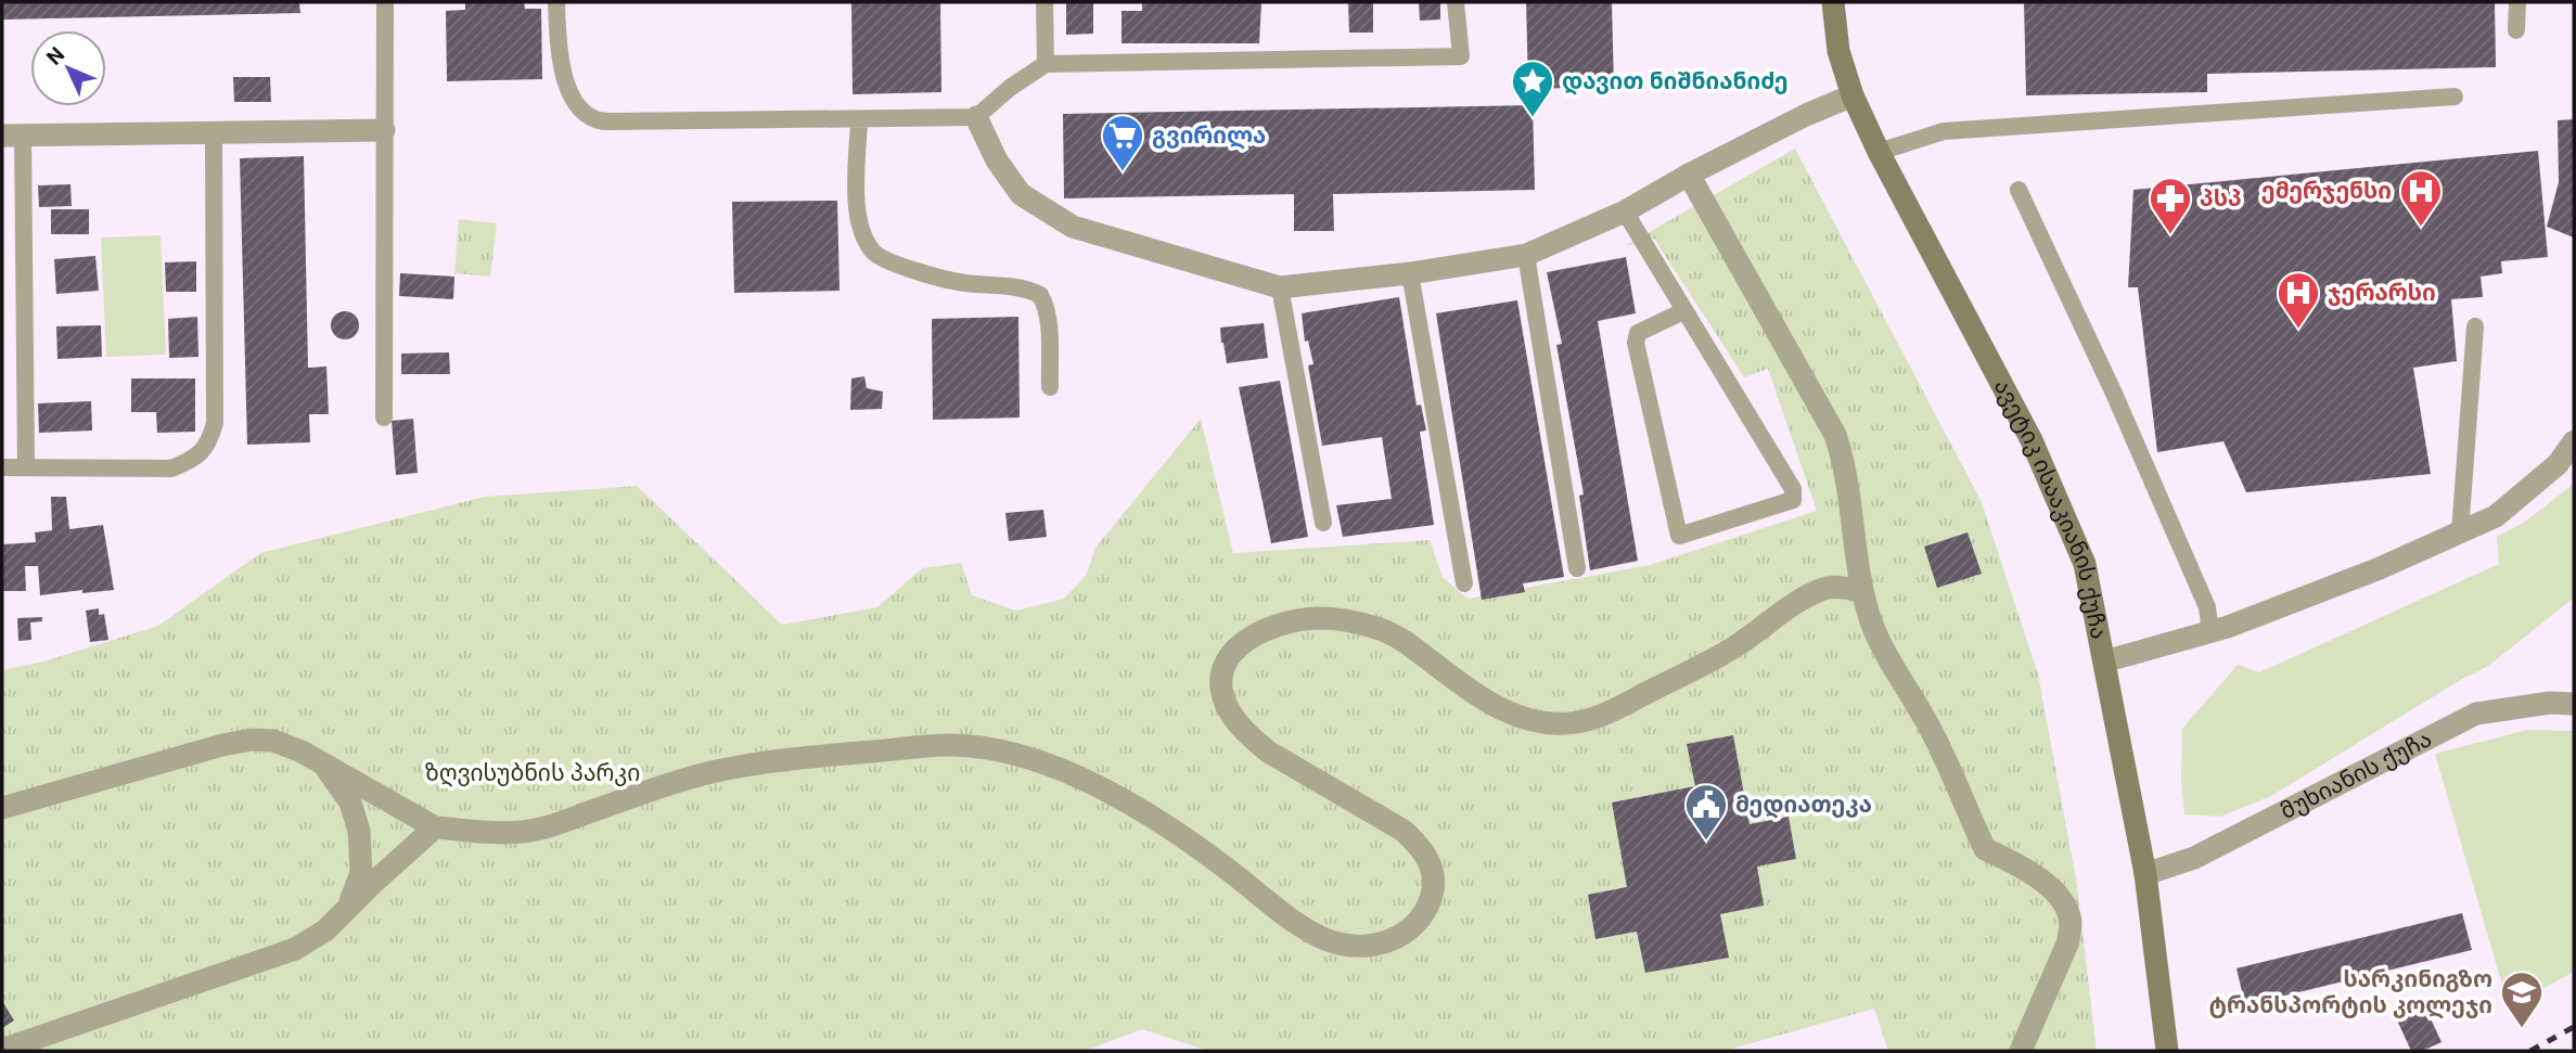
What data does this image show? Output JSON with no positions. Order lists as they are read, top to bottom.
{
  "streets": {
    "main road": ["ავეტიკ ისააკიანის ქუჩა"],
    "street": ["მუხიანის ქუჩა"]
  },
  "crossings": [
    ["ავეტიკ ისააკიანის ქუჩა", "მუხიანის ქუჩა"]
  ],
  "parks": ["ზღვისუბნის პარკი"],
  "places": {
    "place": ["დავით ნიშნიანიძე"],
    "supermarket": ["გვირილა"],
    "hospital": ["ემერჯენსი", "ჯერარსი"],
    "pharmacy": ["პსპ"],
    "public building": ["მედიათეკა"],
    "school or university": ["სარკინიგზო ტრანსპორტის კოლეჯი"]
  },
  "north": "top left"
}
